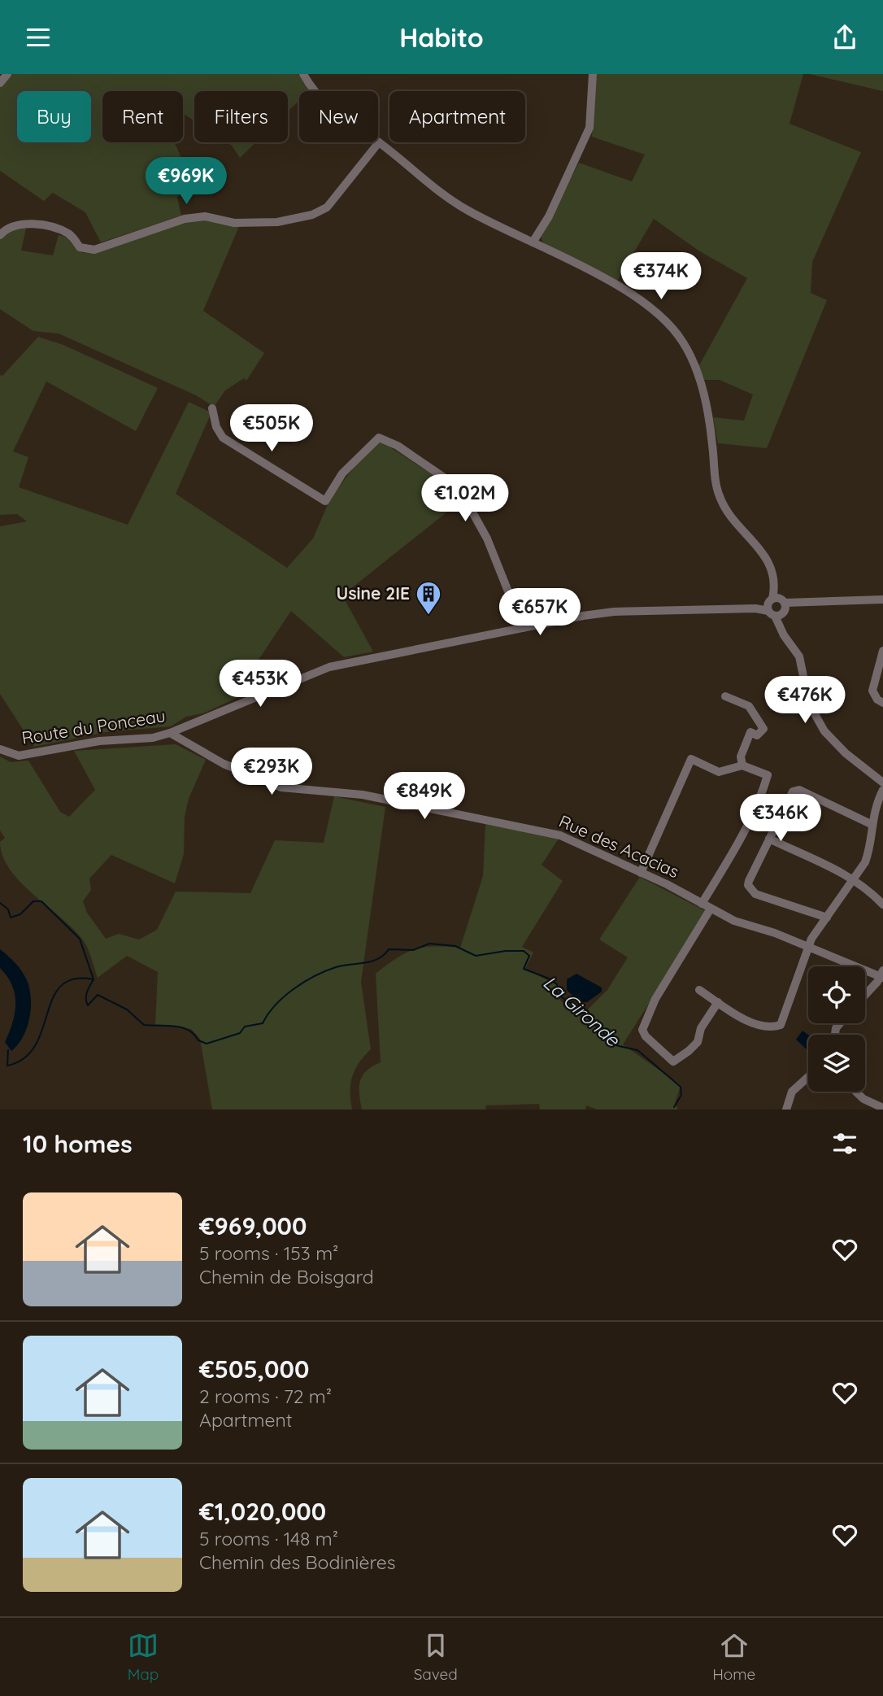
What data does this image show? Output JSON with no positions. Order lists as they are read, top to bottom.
{
  "streets": {
    "street": ["Route du Ponceau", "Rue des Acacias"]
  },
  "crossings": [
    ["Route du Ponceau", "Rue des Acacias"]
  ],
  "water": ["La Gironde"],
  "places": {
    "building": ["Usine 2IE"]
  },
  "page": {
    "header": "Habito",
    "chip": [
      "Buy",
      "Rent",
      "Filters",
      "New",
      "Apartment"
    ],
    "price": [
      "€969K",
      "€374K",
      "€505K",
      "€1.02M",
      "€657K",
      "€453K",
      "€476K",
      "€293K",
      "€849K",
      "€346K"
    ],
    "heading": "10 homes",
    "list": [
      {
        "name": "€969,000",
        "note": "5 rooms · 153 m² · Chemin de Boisgard"
      },
      {
        "name": "€505,000",
        "note": "2 rooms · 72 m² · Apartment"
      },
      {
        "name": "€1,020,000",
        "note": "5 rooms · 148 m² · Chemin des Bodinières"
      }
    ],
    "tabs": ["Map", "Saved", "Home"]
  }
}
